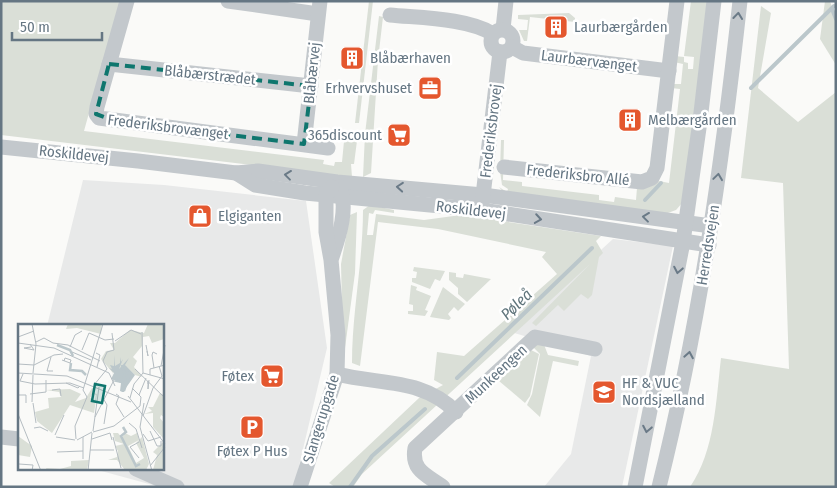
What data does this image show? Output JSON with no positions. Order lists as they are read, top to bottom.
{
  "streets": {
    "street": [
      "Laurbærvænget",
      "Blåbærvej",
      "Blåbærstrædet",
      "Frederiksbrovænget",
      "Frederiksbrovej",
      "Roskildevej",
      "Frederiksbro Allé",
      "Herredsvejen",
      "Munkeengen",
      "Slangerupgade"
    ]
  },
  "crossings": [
    ["Laurbærvænget", "Frederiksbrovej"],
    ["Laurbærvænget", "Frederiksbro Allé"],
    ["Blåbærvej", "Blåbærstrædet"],
    ["Blåbærvej", "Frederiksbrovænget"],
    ["Blåbærstrædet", "Frederiksbrovænget"],
    ["Frederiksbrovej", "Roskildevej"],
    ["Roskildevej", "Herredsvejen"],
    ["Roskildevej", "Slangerupgade"],
    ["Munkeengen", "Slangerupgade"]
  ],
  "water": ["Pøleå"],
  "places": {
    "building": ["Laurbærgården", "Blåbærhaven", "Melbærgården"],
    "office": ["Erhvervshuset"],
    "supermarket": ["365discount", "Føtex"],
    "shop": ["Elgiganten"],
    "school or university": ["HF & VUC Nordsjælland"],
    "parking": ["Føtex P Hus"]
  },
  "scale_bar": "50 m"
}
